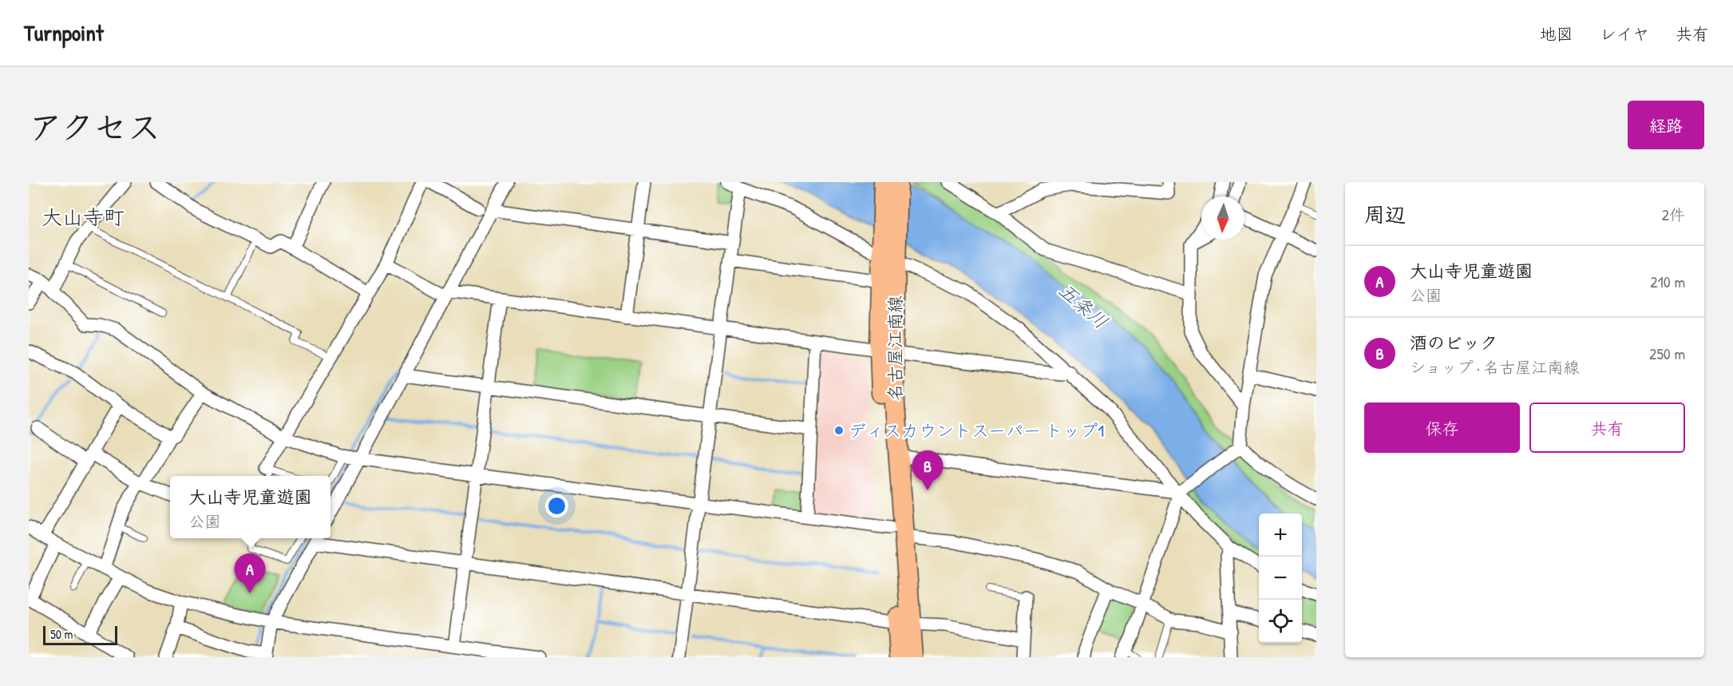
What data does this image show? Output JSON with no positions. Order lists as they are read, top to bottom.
{
  "streets": {
    "main road": ["名古屋江南線"]
  },
  "districts": ["大山寺町"],
  "water": ["五条川"],
  "places": ["ディスカウントスーパー トップ1"],
  "scale_bar": "50 m",
  "north": "bottom",
  "page": {
    "header": "Turnpoint",
    "nav": ["地図", "レイヤ", "共有"],
    "title": "アクセス",
    "buttons": [
      "経路",
      ["保存", "共有"]
    ],
    "heading": ["周辺", "2件"],
    "list": [
      {
        "mark": "A",
        "name": "大山寺児童遊園",
        "note": "公園",
        "value": "210 m"
      },
      {
        "mark": "B",
        "name": "酒のビック",
        "note": "ショップ · 名古屋江南線",
        "value": "250 m"
      }
    ],
    "pins": ["B", "A"],
    "popup": ["大山寺児童遊園", "公園"],
    "map_buttons": ["+", "−"],
    "scale": "50 m"
  }
}
